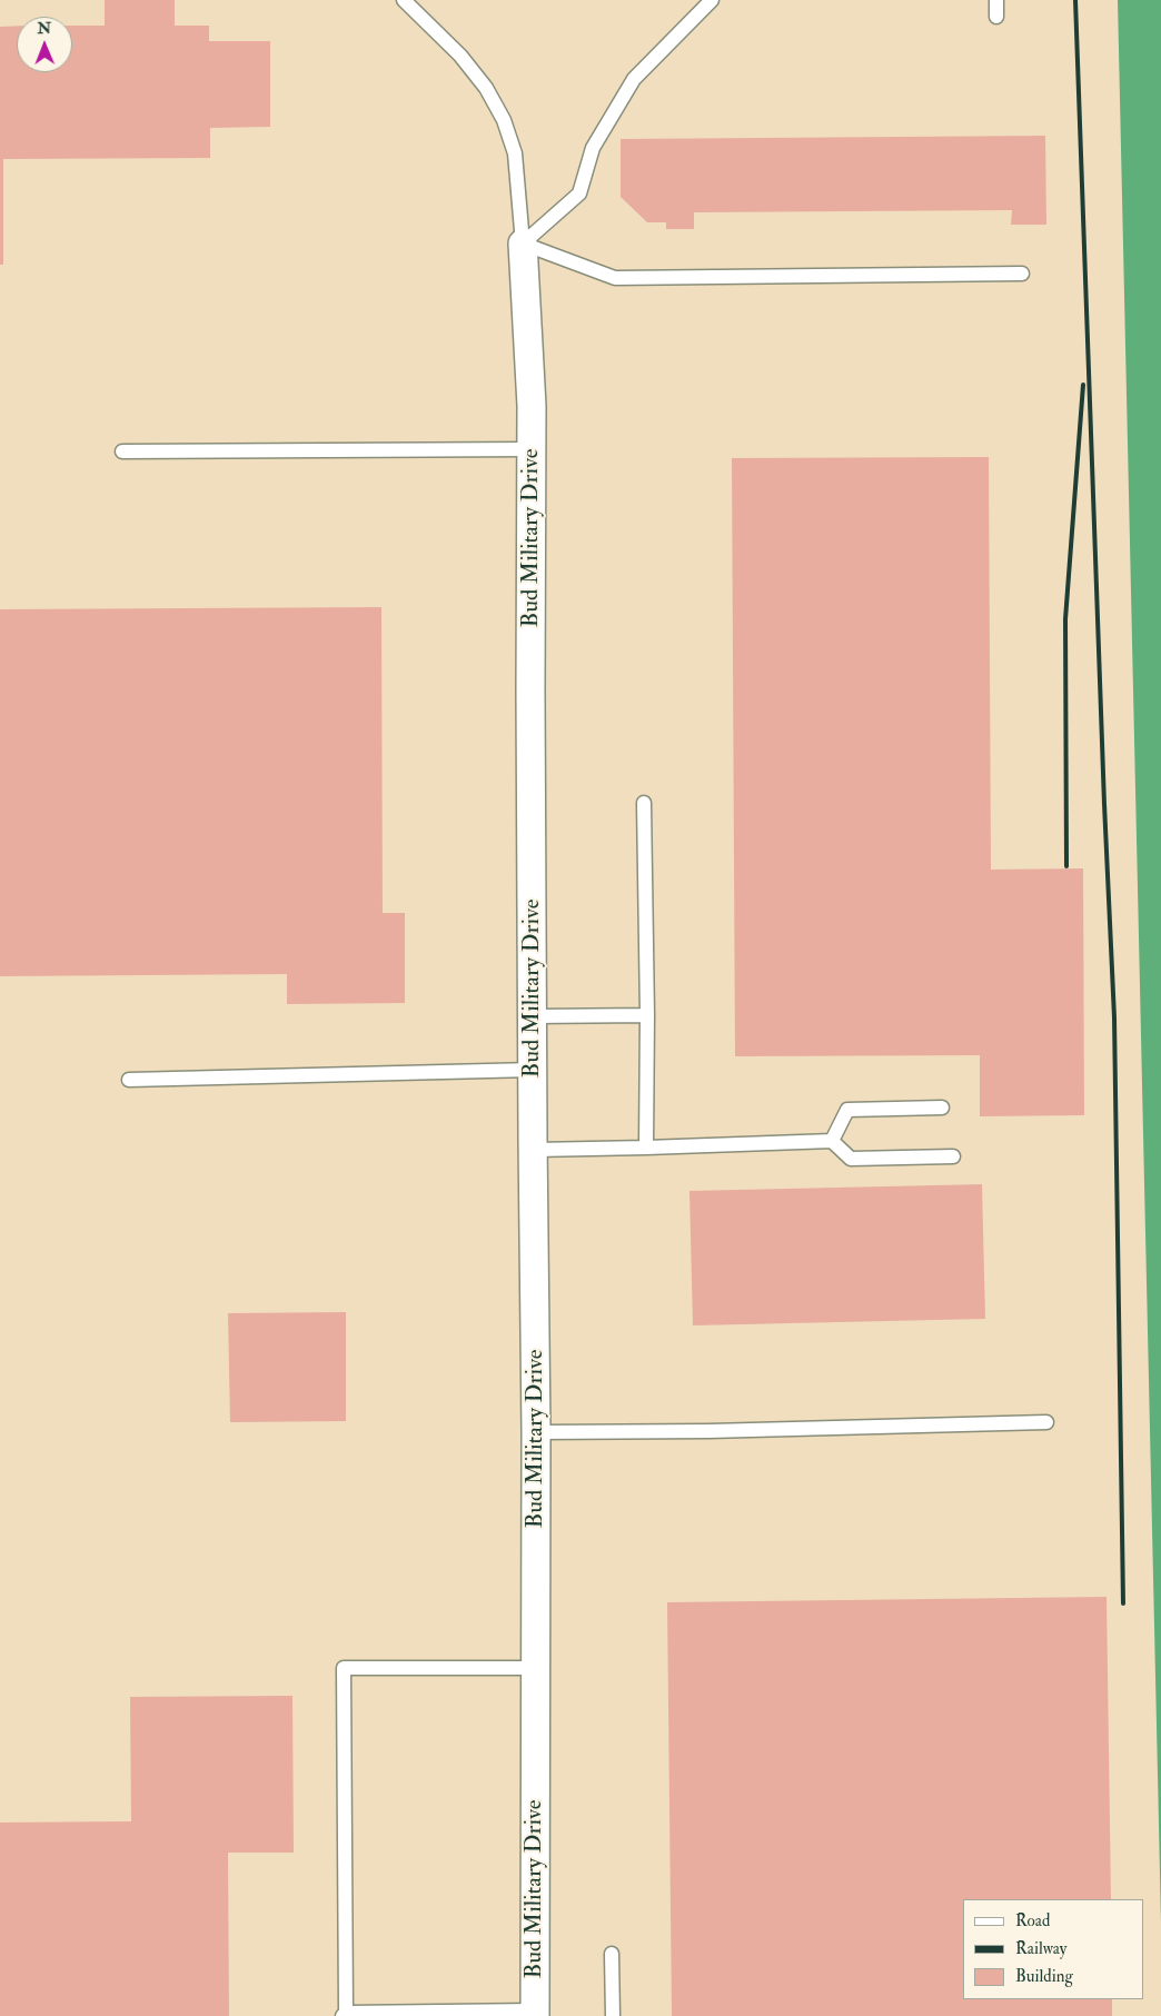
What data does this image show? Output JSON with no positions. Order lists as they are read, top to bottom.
{
  "streets": {
    "street": ["Bud Military Drive"]
  },
  "legend": ["Road", "Railway", "Building"],
  "north": "top"
}
